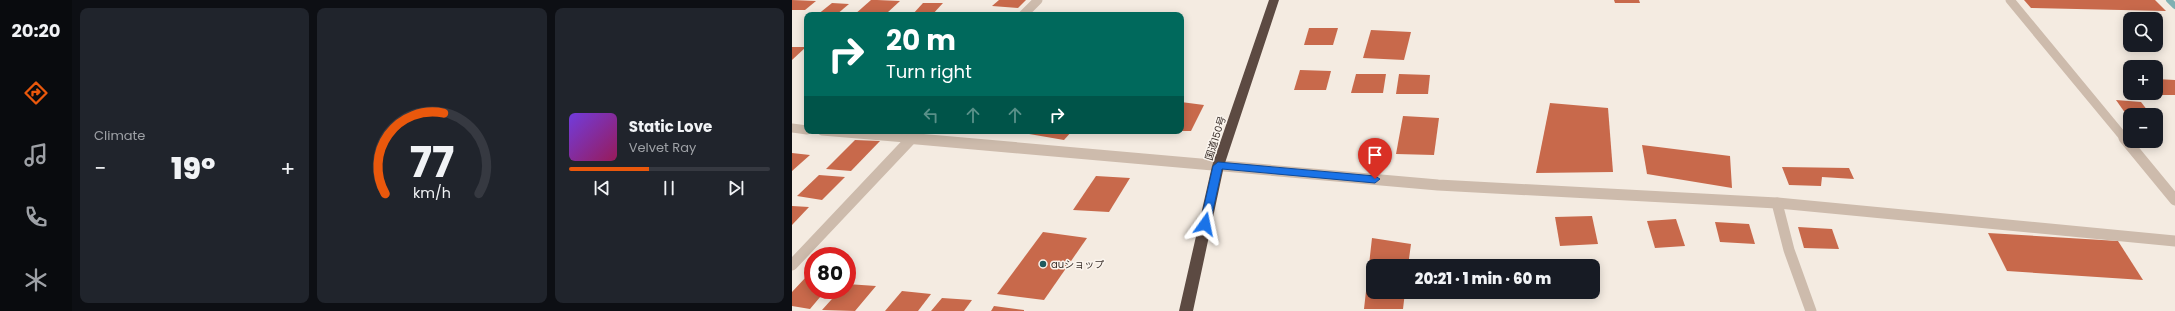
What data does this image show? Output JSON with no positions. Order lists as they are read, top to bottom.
{
  "streets": {
    "highway": ["国道150号"]
  },
  "places": ["auショップ"],
  "page": {
    "tabs": "20:20",
    "tile": "Climate",
    "map_buttons": ["+", "−"],
    "turn": ["20 m", "Turn right"],
    "song": ["Static Love", "Velvet Ray"],
    "heat": ["−", "19°", "+"],
    "limit": "80",
    "trip": "20:21 · 1 min · 60 m",
    "gauge": ["77", "km/h"]
  }
}
